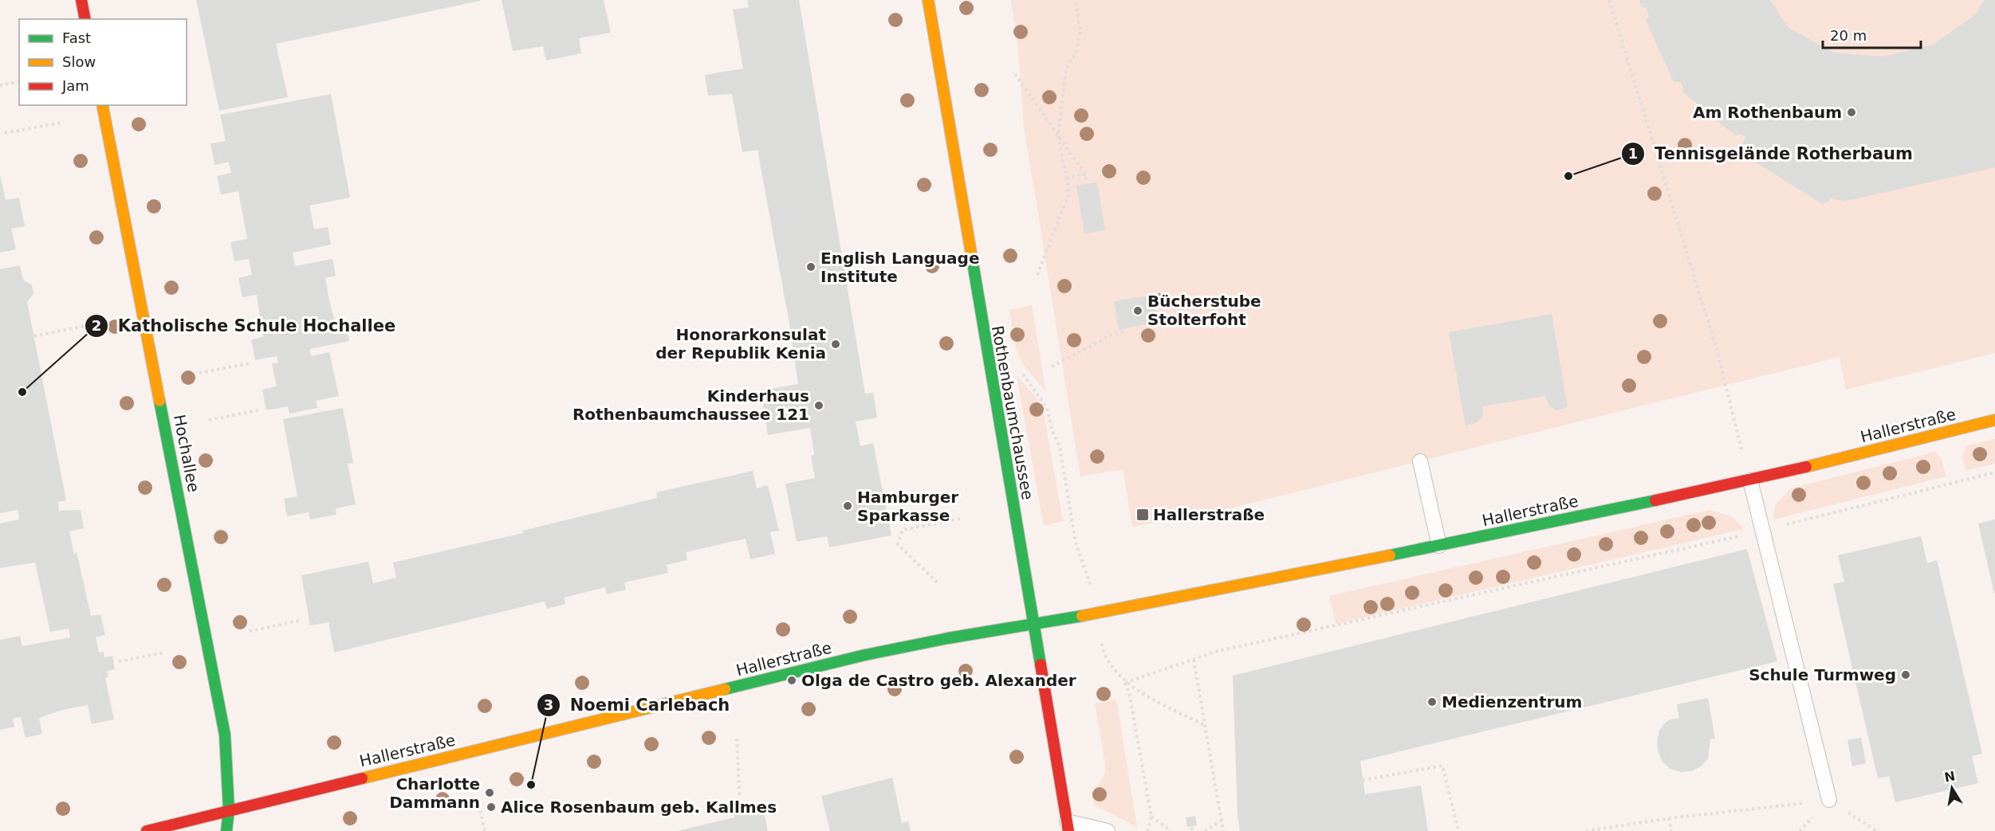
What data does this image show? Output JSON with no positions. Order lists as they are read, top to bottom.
{
  "streets": {
    "street": ["Rothenbaumchaussee", "Hallerstraße", "Hochallee"]
  },
  "crossings": [
    ["Rothenbaumchaussee", "Hallerstraße"],
    ["Hallerstraße", "Hochallee"]
  ],
  "places": {
    "other": [
      "Am Rothenbaum",
      "Tennisgelände Rotherbaum",
      "English Language Institute",
      "Bücherstube Stolterfoht",
      "Honorarkonsulat der Republik Kenia",
      "Katholische Schule Hochallee",
      "Kinderhaus Rothenbaumchaussee 121",
      "Hamburger Sparkasse",
      "Schule Turmweg",
      "Olga de Castro geb. Alexander",
      "Medienzentrum",
      "Noemi Carlebach",
      "Charlotte Dammann",
      "Alice Rosenbaum geb. Kallmes"
    ],
    "transit": ["Hallerstraße"]
  },
  "legend": ["Fast", "Slow", "Jam"],
  "scale_bar": "20 m",
  "north": "top"
}
